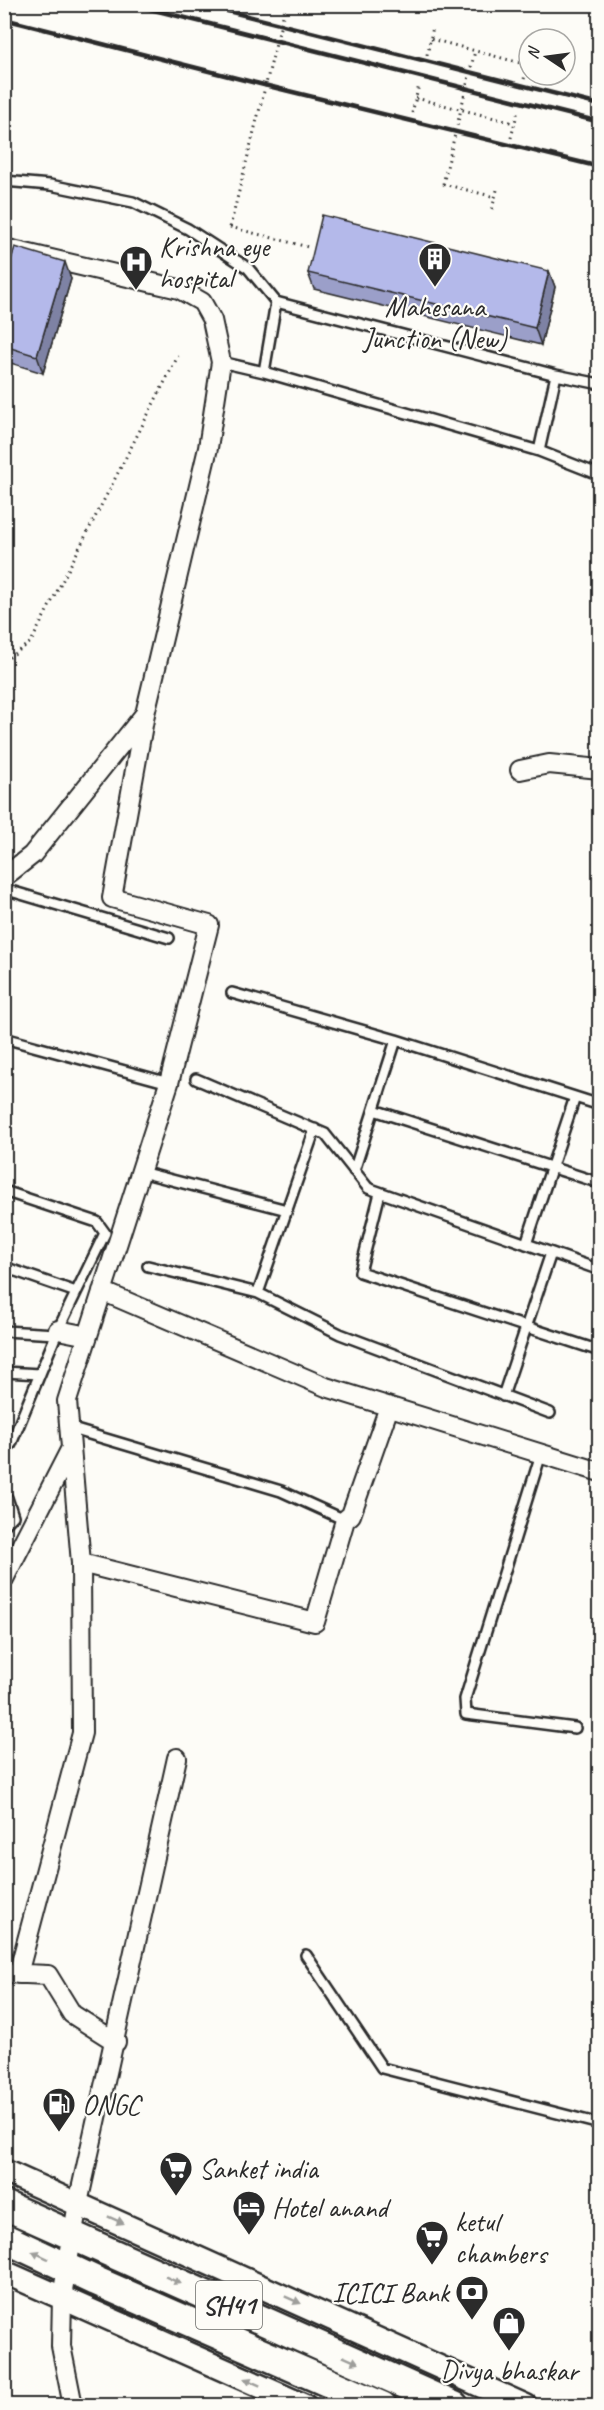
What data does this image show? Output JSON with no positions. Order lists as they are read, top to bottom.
{
  "streets": {
    "main road": ["SH41"]
  },
  "places": {
    "building": ["Mahesana Junction (New)"],
    "hospital": ["Krishna eye hospital"],
    "fuel station": ["ONGC"],
    "supermarket": ["Sanket india", "ketul chambers"],
    "hotel": ["Hotel anand"],
    "bank": ["ICICI Bank"],
    "shop": ["Divya bhaskar"]
  },
  "north": "left"
}
